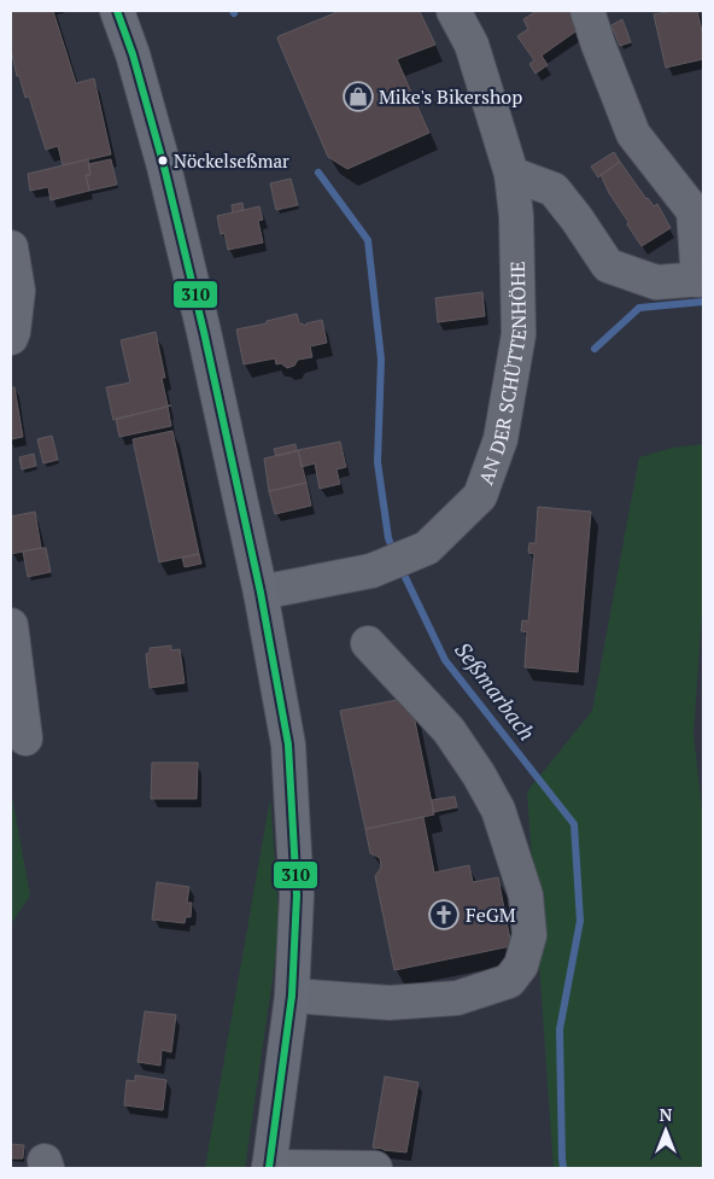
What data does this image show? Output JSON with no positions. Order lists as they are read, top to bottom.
{
  "streets": {
    "street": ["AN DER SCHÜTTENHÖHE"]
  },
  "water": ["Seßmarbach"],
  "places": {
    "shop": ["Mike's Bikershop"],
    "other": ["Nöckelseßmar"],
    "church": ["FeGM"]
  },
  "lines": ["transit line 310"],
  "north": "top"
}
